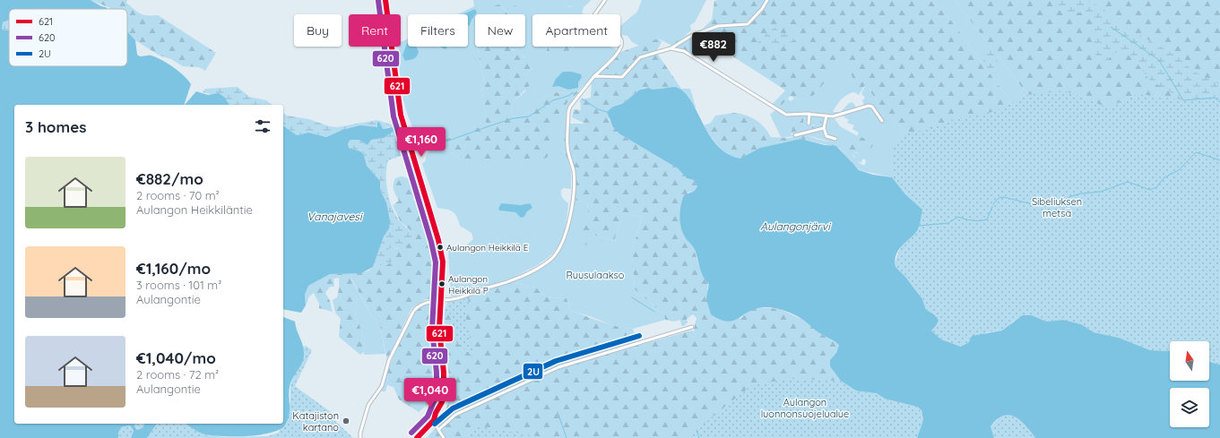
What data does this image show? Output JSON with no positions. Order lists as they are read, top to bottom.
{
  "water": ["Vanajavesi", "Aulangonjärvi"],
  "parks": ["Sibeliuksen metsä", "Ruusulaakso", "Aulangon luonnonsuojelualue"],
  "places": ["Aulangon Heikkilä E", "Aulangon Heikkilä P", "Katajiston kartano"],
  "lines": ["transit line 621", "transit line 620", "transit line 2U"],
  "legend": ["621", "620", "2U"],
  "north": "top",
  "page": {
    "chip": [
      "Buy",
      "Rent",
      "Filters",
      "New",
      "Apartment"
    ],
    "price": ["€882", "€1,160", "€1,040"],
    "heading": "3 homes",
    "list": [
      {
        "name": "€882/mo",
        "note": "2 rooms · 70 m² · Aulangon Heikkiläntie"
      },
      {
        "name": "€1,160/mo",
        "note": "3 rooms · 101 m² · Aulangontie"
      },
      {
        "name": "€1,040/mo",
        "note": "2 rooms · 72 m² · Aulangontie"
      }
    ]
  }
}
